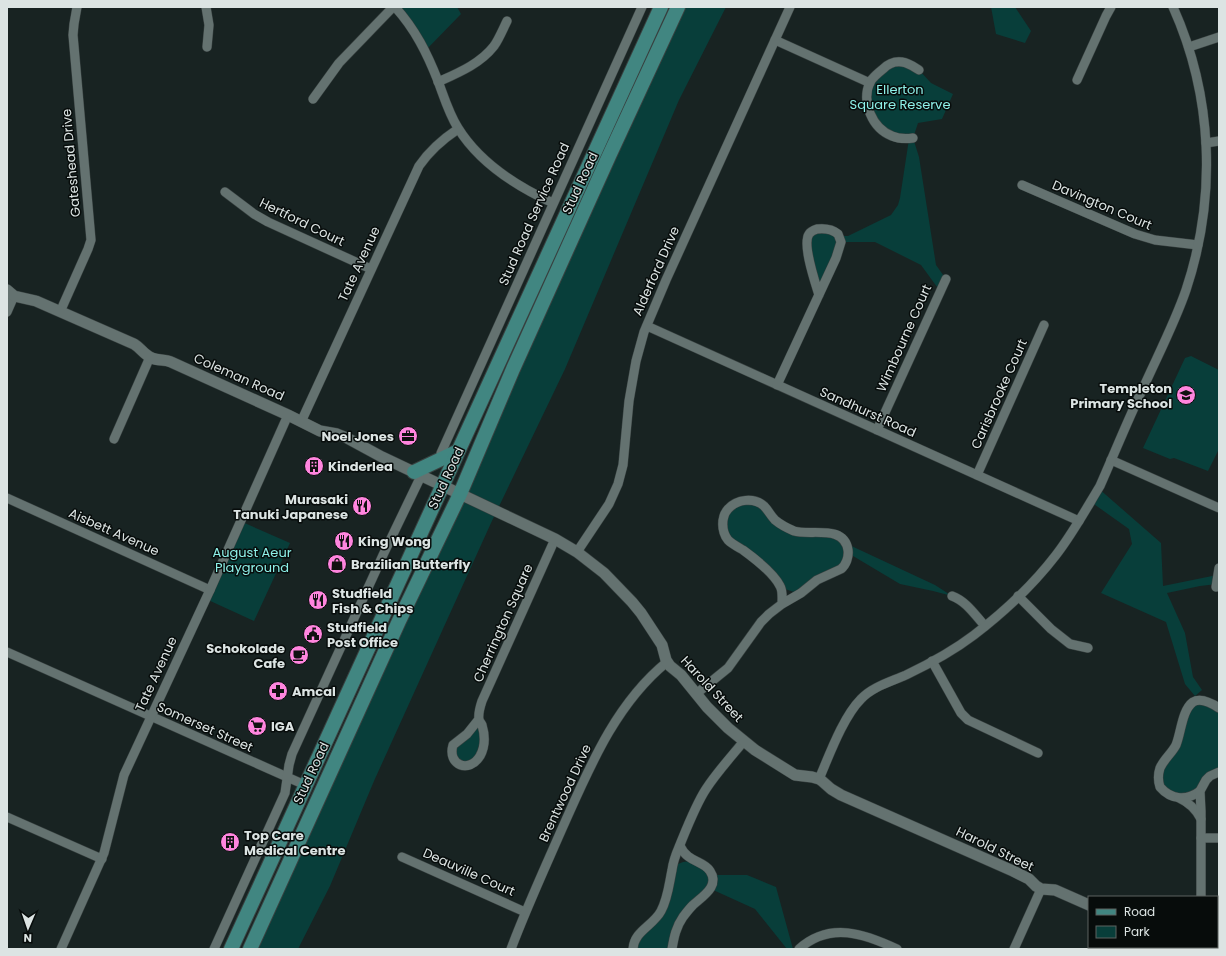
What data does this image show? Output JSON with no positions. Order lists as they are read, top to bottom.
{
  "streets": {
    "main road": ["Stud Road"],
    "street": [
      "Gateshead Drive",
      "Davington Court",
      "Stud Road Service Road",
      "Hertford Court",
      "Tate Avenue",
      "Alderford Drive",
      "Wimbourne Court",
      "Coleman Road",
      "Carisbrooke Court",
      "Sandhurst Road",
      "Aisbett Avenue",
      "Cherrington Square",
      "Harold Street",
      "Somerset Street",
      "Brentwood Drive",
      "Deauville Court"
    ]
  },
  "crossings": [
    ["Gateshead Drive", "Coleman Road"],
    ["Stud Road", "Coleman Road"],
    ["Stud Road", "Harold Street"],
    ["Stud Road", "Somerset Street"],
    ["Hertford Court", "Tate Avenue"],
    ["Tate Avenue", "Coleman Road"],
    ["Tate Avenue", "Aisbett Avenue"],
    ["Tate Avenue", "Somerset Street"],
    ["Alderford Drive", "Sandhurst Road"],
    ["Alderford Drive", "Harold Street"],
    ["Wimbourne Court", "Sandhurst Road"],
    ["Coleman Road", "Harold Street"],
    ["Carisbrooke Court", "Sandhurst Road"],
    ["Cherrington Square", "Harold Street"],
    ["Harold Street", "Brentwood Drive"],
    ["Brentwood Drive", "Deauville Court"]
  ],
  "parks": ["Ellerton Square Reserve", "August Aeur Playground"],
  "places": {
    "school or university": ["Templeton Primary School"],
    "office": ["Noel Jones"],
    "building": ["Kinderlea", "Top Care Medical Centre"],
    "restaurant": ["Murasaki Tanuki Japanese", "King Wong", "Studfield Fish & Chips"],
    "shop": ["Brazilian Butterfly"],
    "public building": ["Studfield Post Office"],
    "cafe": ["Schokolade Cafe"],
    "pharmacy": ["Amcal"],
    "supermarket": ["IGA"]
  },
  "legend": ["Road", "Park"],
  "north": "bottom"
}
